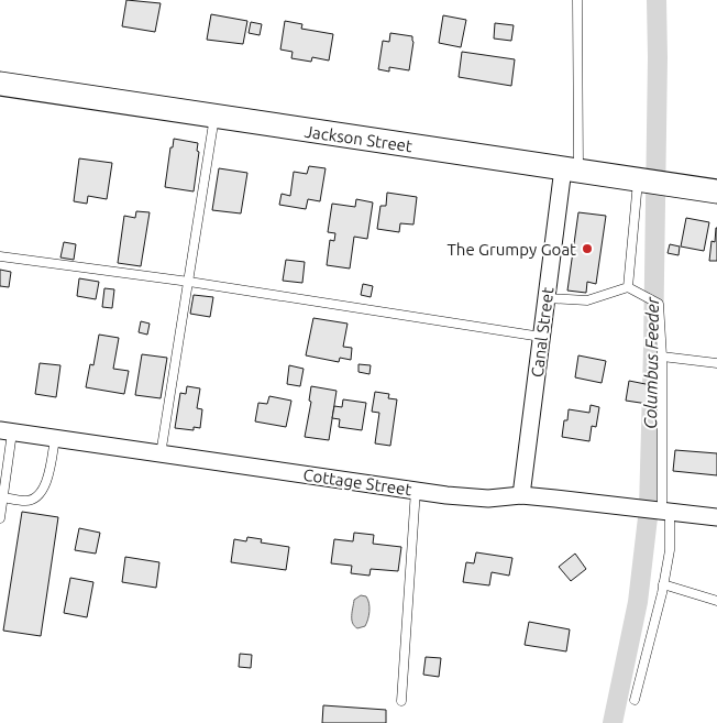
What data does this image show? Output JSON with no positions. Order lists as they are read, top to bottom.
{
  "streets": {
    "main road": ["Jackson Street"],
    "street": ["Canal Street", "Cottage Street"]
  },
  "crossings": [
    ["Jackson Street", "Canal Street"],
    ["Canal Street", "Cottage Street"]
  ],
  "water": ["Columbus Feeder"],
  "places": ["The Grumpy Goat"]
}
